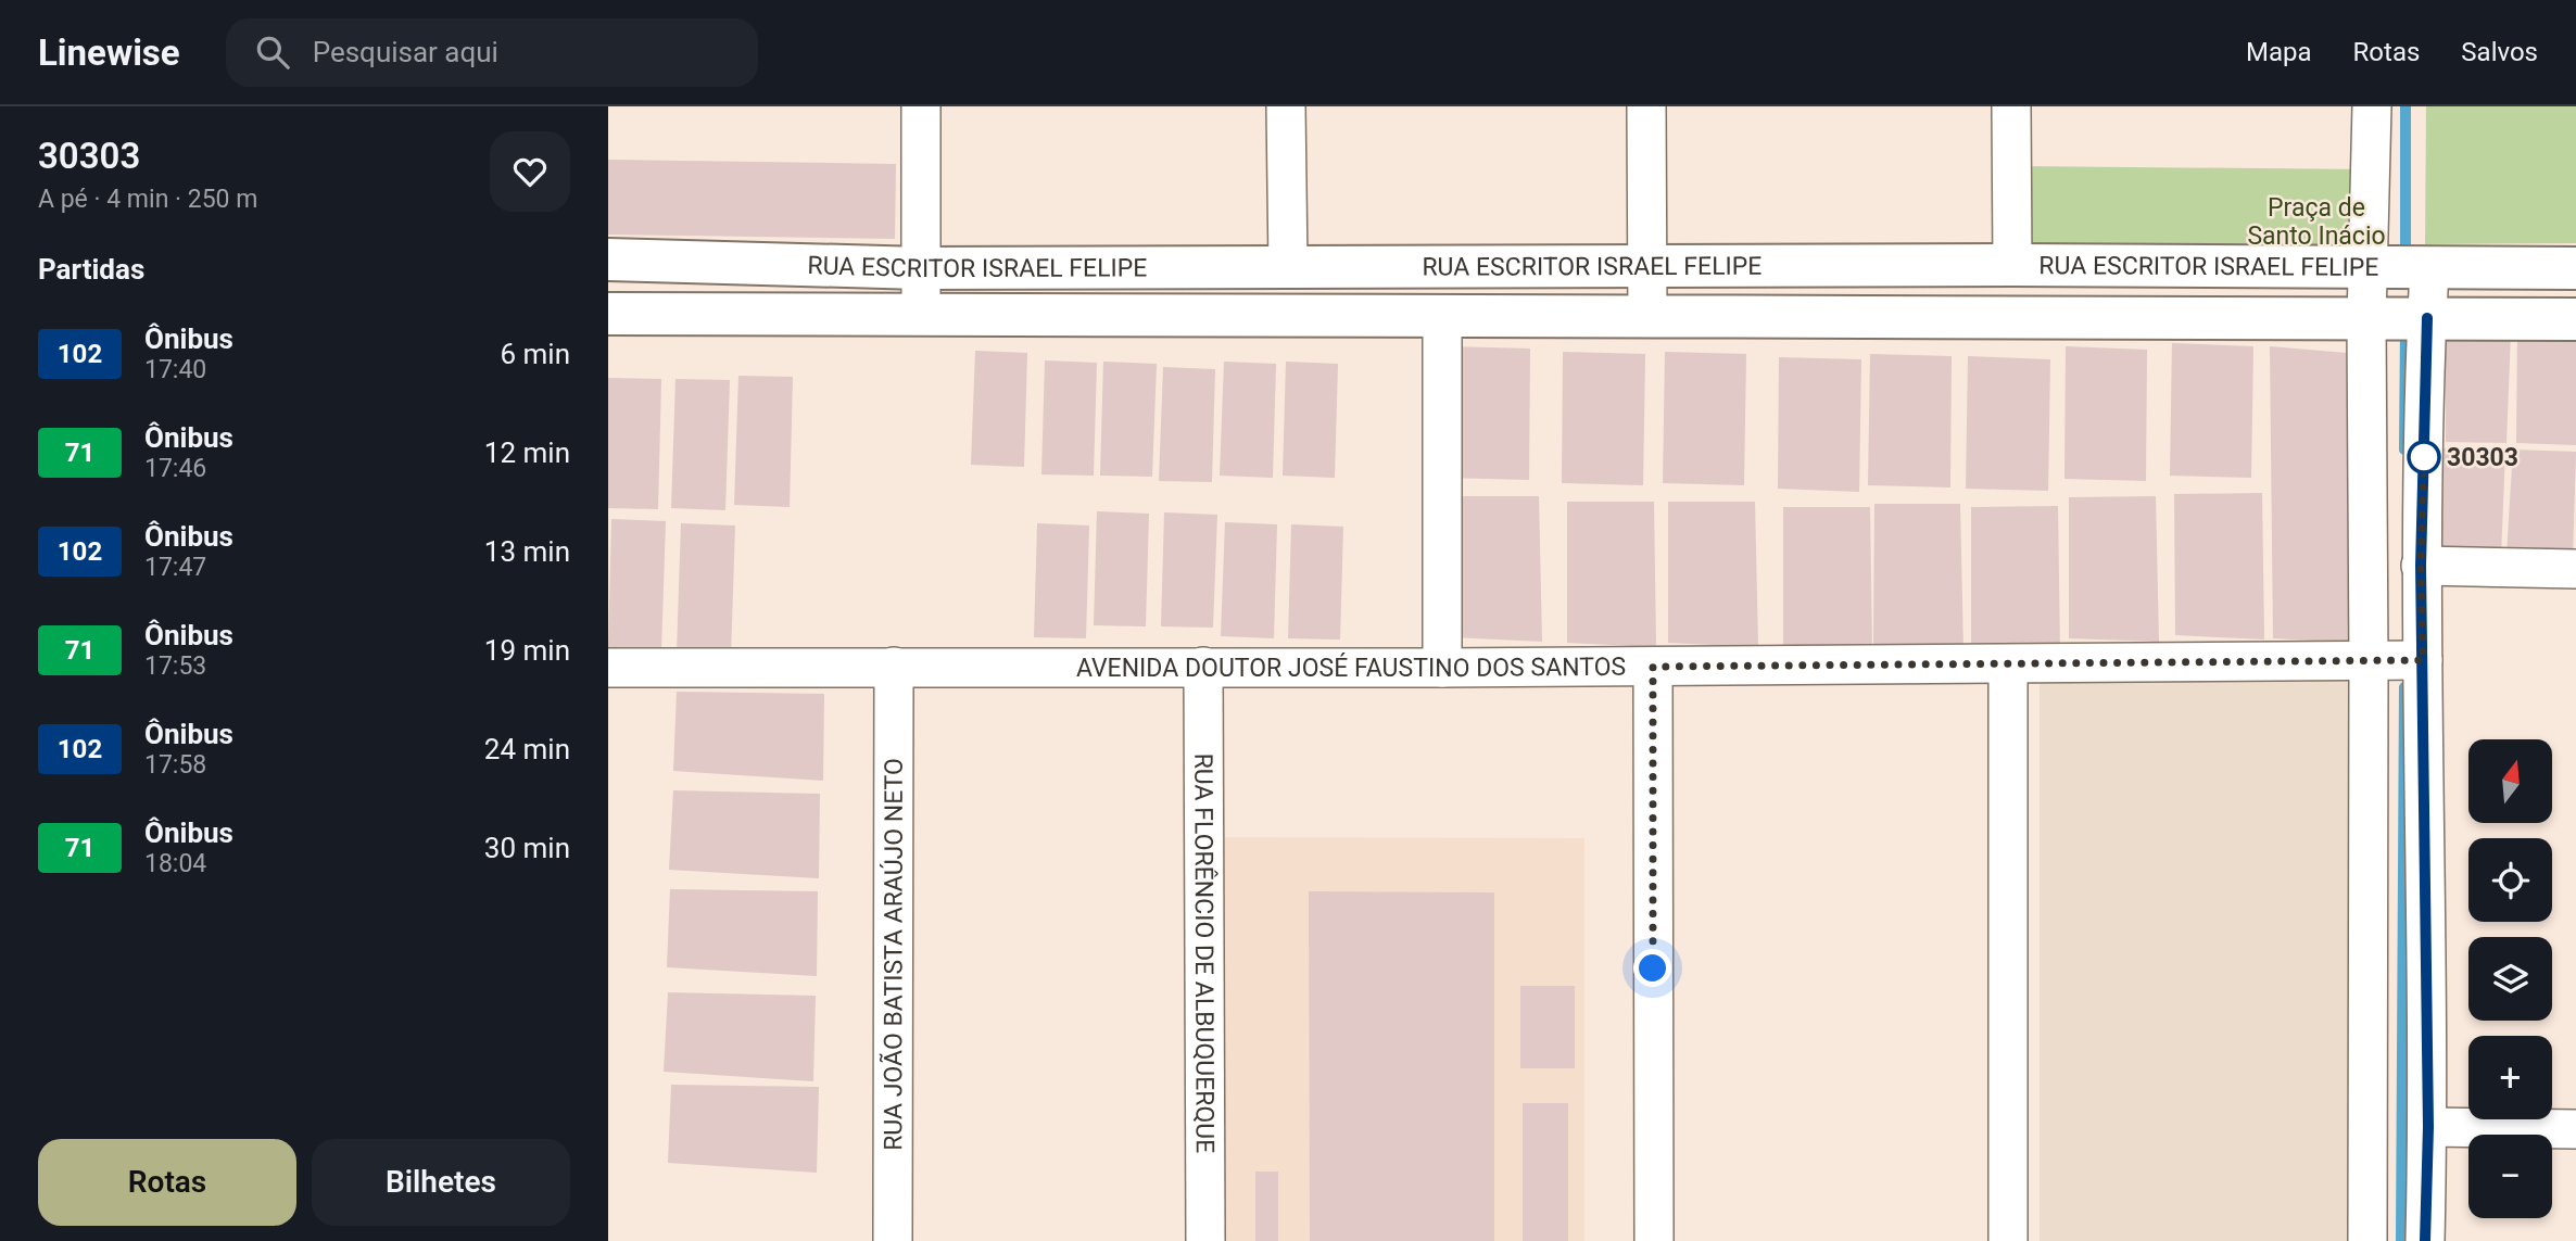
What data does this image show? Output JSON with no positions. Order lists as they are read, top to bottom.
{
  "streets": {
    "street": [
      "RUA ESCRITOR ISRAEL FELIPE",
      "AVENIDA DOUTOR JOSÉ FAUSTINO DOS SANTOS",
      "RUA JOÃO BATISTA ARAÚJO NETO",
      "RUA FLORÊNCIO DE ALBUQUERQUE"
    ]
  },
  "crossings": [
    ["AVENIDA DOUTOR JOSÉ FAUSTINO DOS SANTOS", "RUA JOÃO BATISTA ARAÚJO NETO"],
    ["AVENIDA DOUTOR JOSÉ FAUSTINO DOS SANTOS", "RUA FLORÊNCIO DE ALBUQUERQUE"]
  ],
  "parks": ["Praça de Santo Inácio"],
  "places": ["30303"],
  "lines": ["bus line 102"],
  "north": "top",
  "page": {
    "header": "Linewise",
    "search": "Pesquisar aqui",
    "nav": ["Mapa", "Rotas", "Salvos"],
    "heading": [
      ["30303", "A pé · 4 min · 250 m"],
      "Partidas"
    ],
    "list": [
      {
        "mark": "102",
        "name": "Ônibus",
        "note": "17:40",
        "value": "6 min"
      },
      {
        "mark": "71",
        "name": "Ônibus",
        "note": "17:46",
        "value": "12 min"
      },
      {
        "mark": "102",
        "name": "Ônibus",
        "note": "17:47",
        "value": "13 min"
      },
      {
        "mark": "71",
        "name": "Ônibus",
        "note": "17:53",
        "value": "19 min"
      },
      {
        "mark": "102",
        "name": "Ônibus",
        "note": "17:58",
        "value": "24 min"
      },
      {
        "mark": "71",
        "name": "Ônibus",
        "note": "18:04",
        "value": "30 min"
      }
    ],
    "map_buttons": ["+", "−"],
    "buttons": ["Rotas", "Bilhetes"]
  }
}
